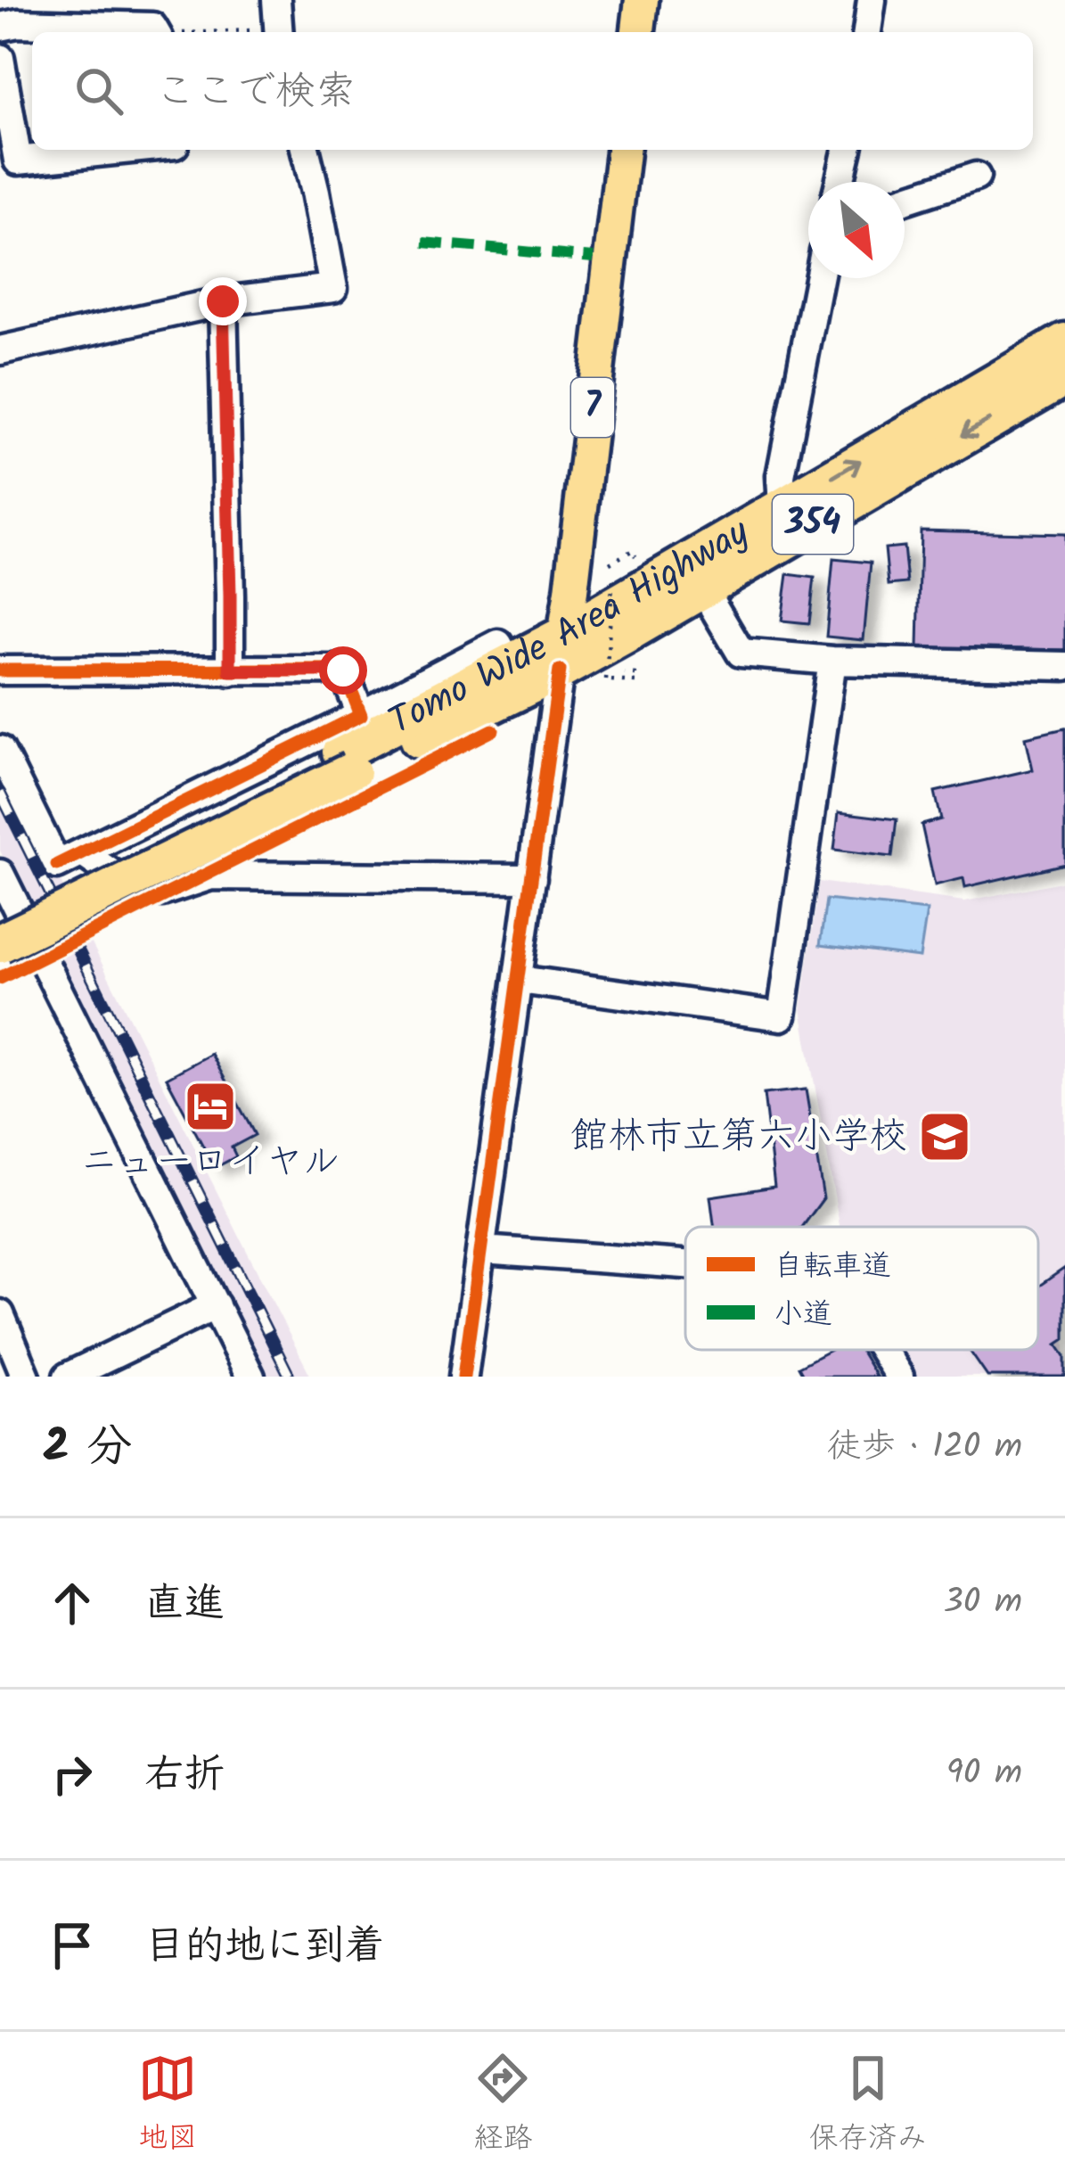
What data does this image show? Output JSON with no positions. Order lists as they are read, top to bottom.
{
  "streets": {
    "highway": ["354", "Tomo Wide Area Highway"],
    "main road": ["7"]
  },
  "crossings": [
    ["7", "Tomo Wide Area Highway"]
  ],
  "places": {
    "hotel": ["ニューロイヤル"],
    "school or university": ["館林市立第六小学校"]
  },
  "legend": ["自転車道", "小道"],
  "north": "bottom right",
  "page": {
    "search": "ここで検索",
    "heading": ["2 分", "徒歩 · 120 m"],
    "list": [
      ["直進", "30 m"],
      ["右折", "90 m"],
      "目的地に到着"
    ],
    "nav": ["地図", "経路", "保存済み"]
  }
}
